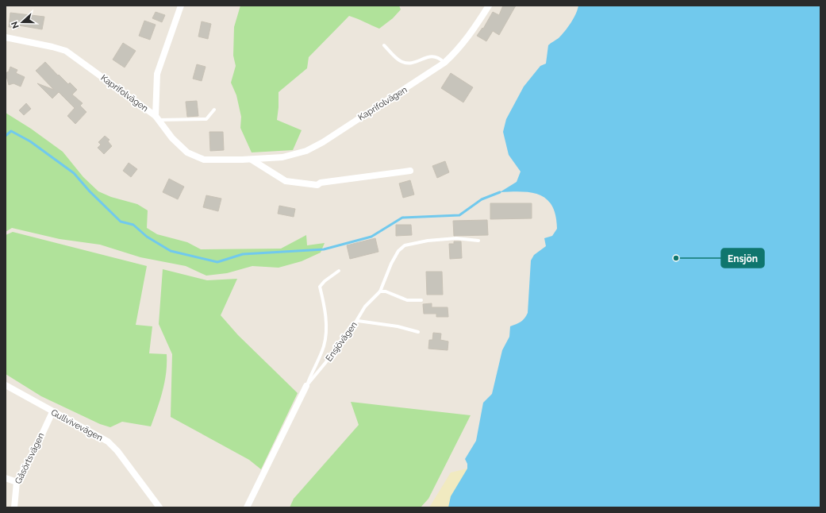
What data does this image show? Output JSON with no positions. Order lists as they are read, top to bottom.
{
  "streets": {
    "street": [
      "Kaprifolvägen",
      "Ensjövägen",
      "Gullvivevägen",
      "Gåsörtsvägen"
    ]
  },
  "crossings": [
    ["Gullvivevägen", "Gåsörtsvägen"]
  ],
  "places": ["Ensjön"],
  "north": "left"
}
